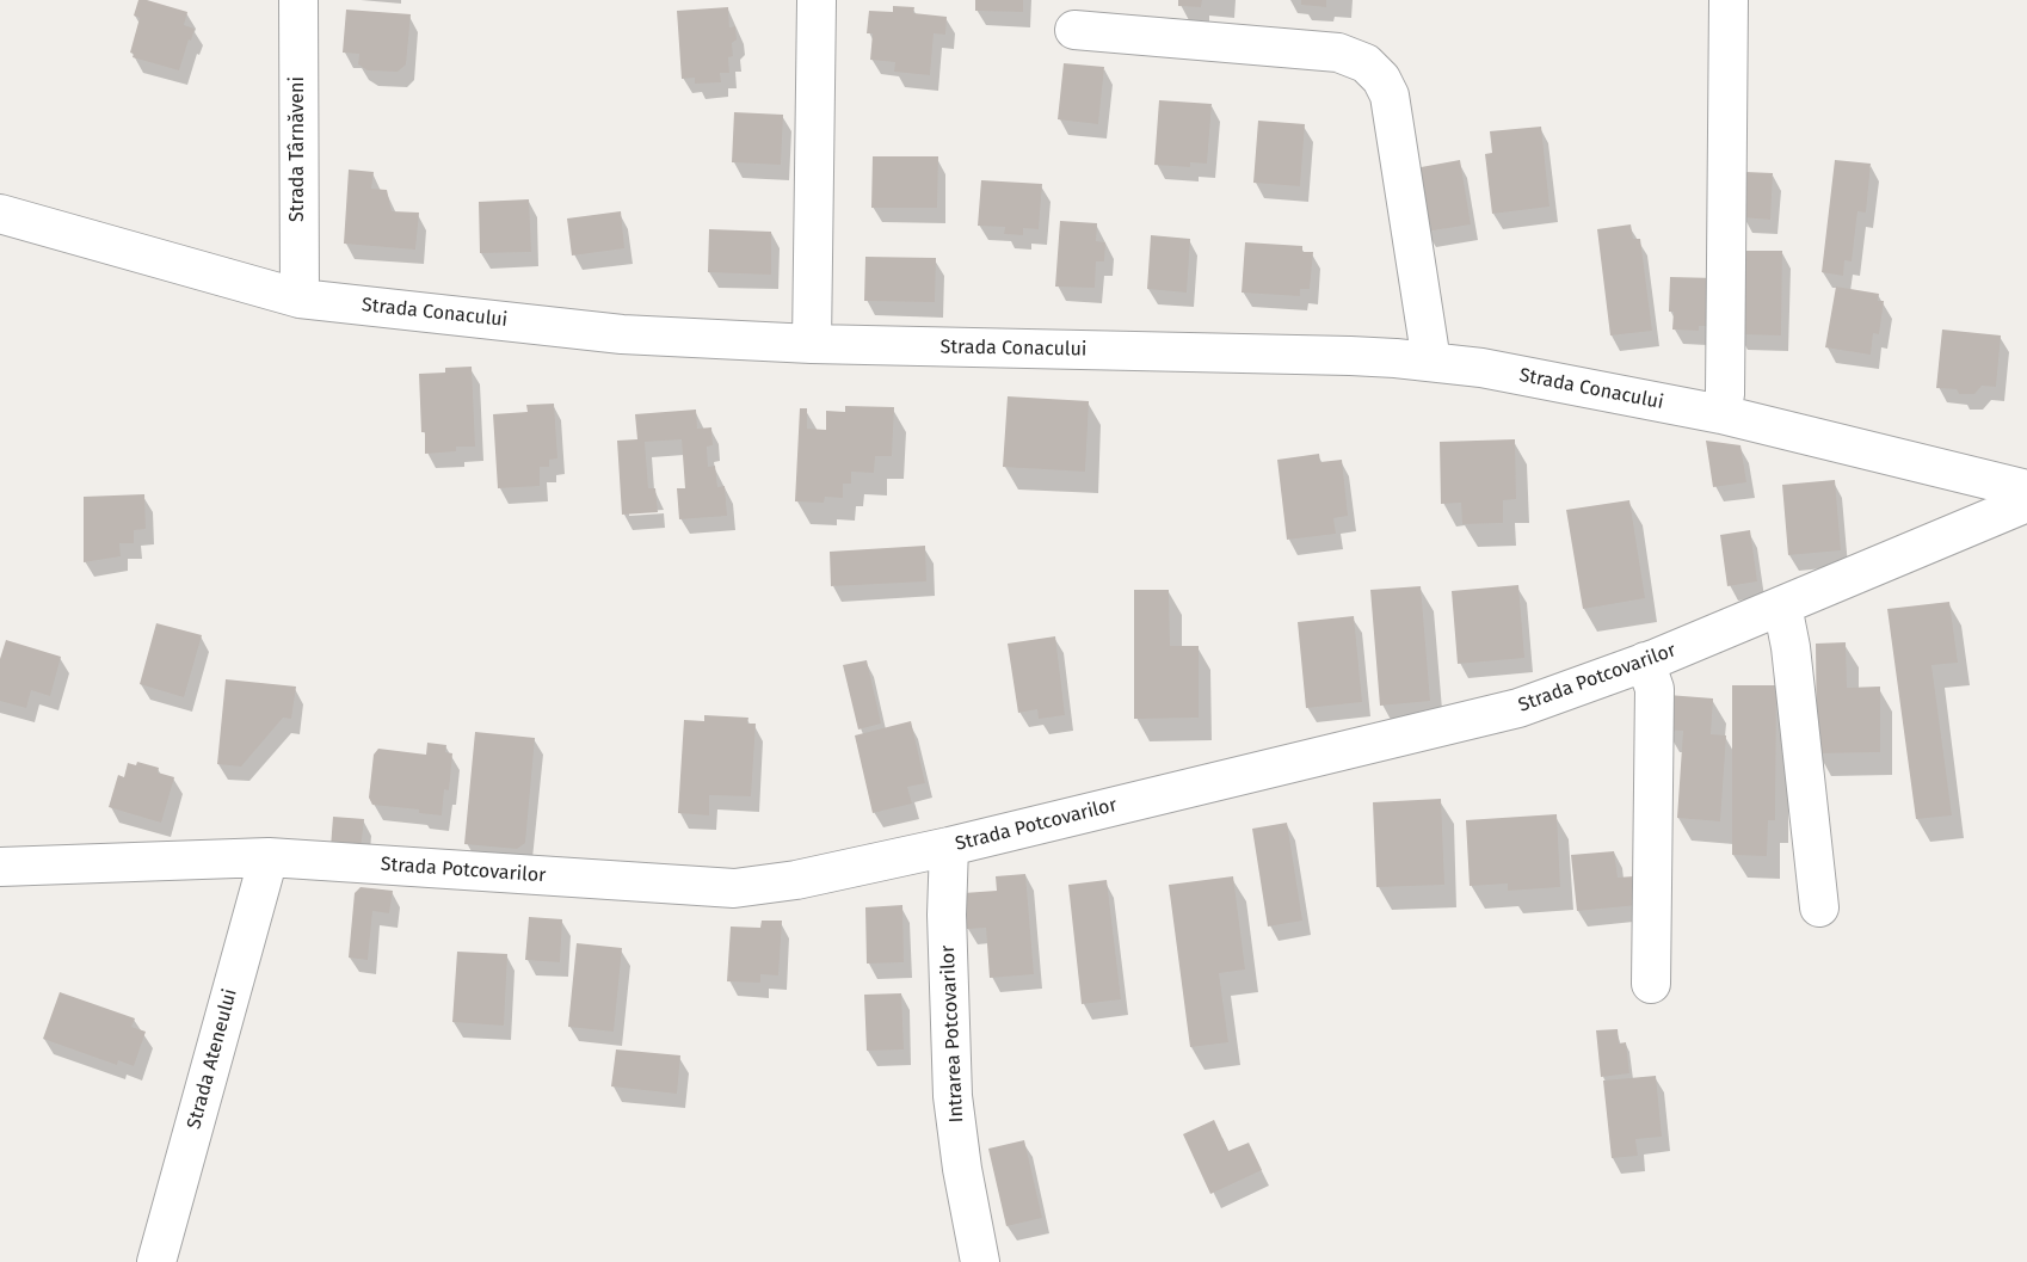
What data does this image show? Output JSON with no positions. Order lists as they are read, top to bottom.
{
  "streets": {
    "street": [
      "Strada Târnăveni",
      "Strada Conacului",
      "Strada Potcovarilor",
      "Intrarea Potcovarilor",
      "Strada Ateneului"
    ]
  },
  "crossings": [
    ["Strada Târnăveni", "Strada Conacului"],
    ["Strada Potcovarilor", "Intrarea Potcovarilor"],
    ["Strada Potcovarilor", "Strada Ateneului"]
  ]
}
